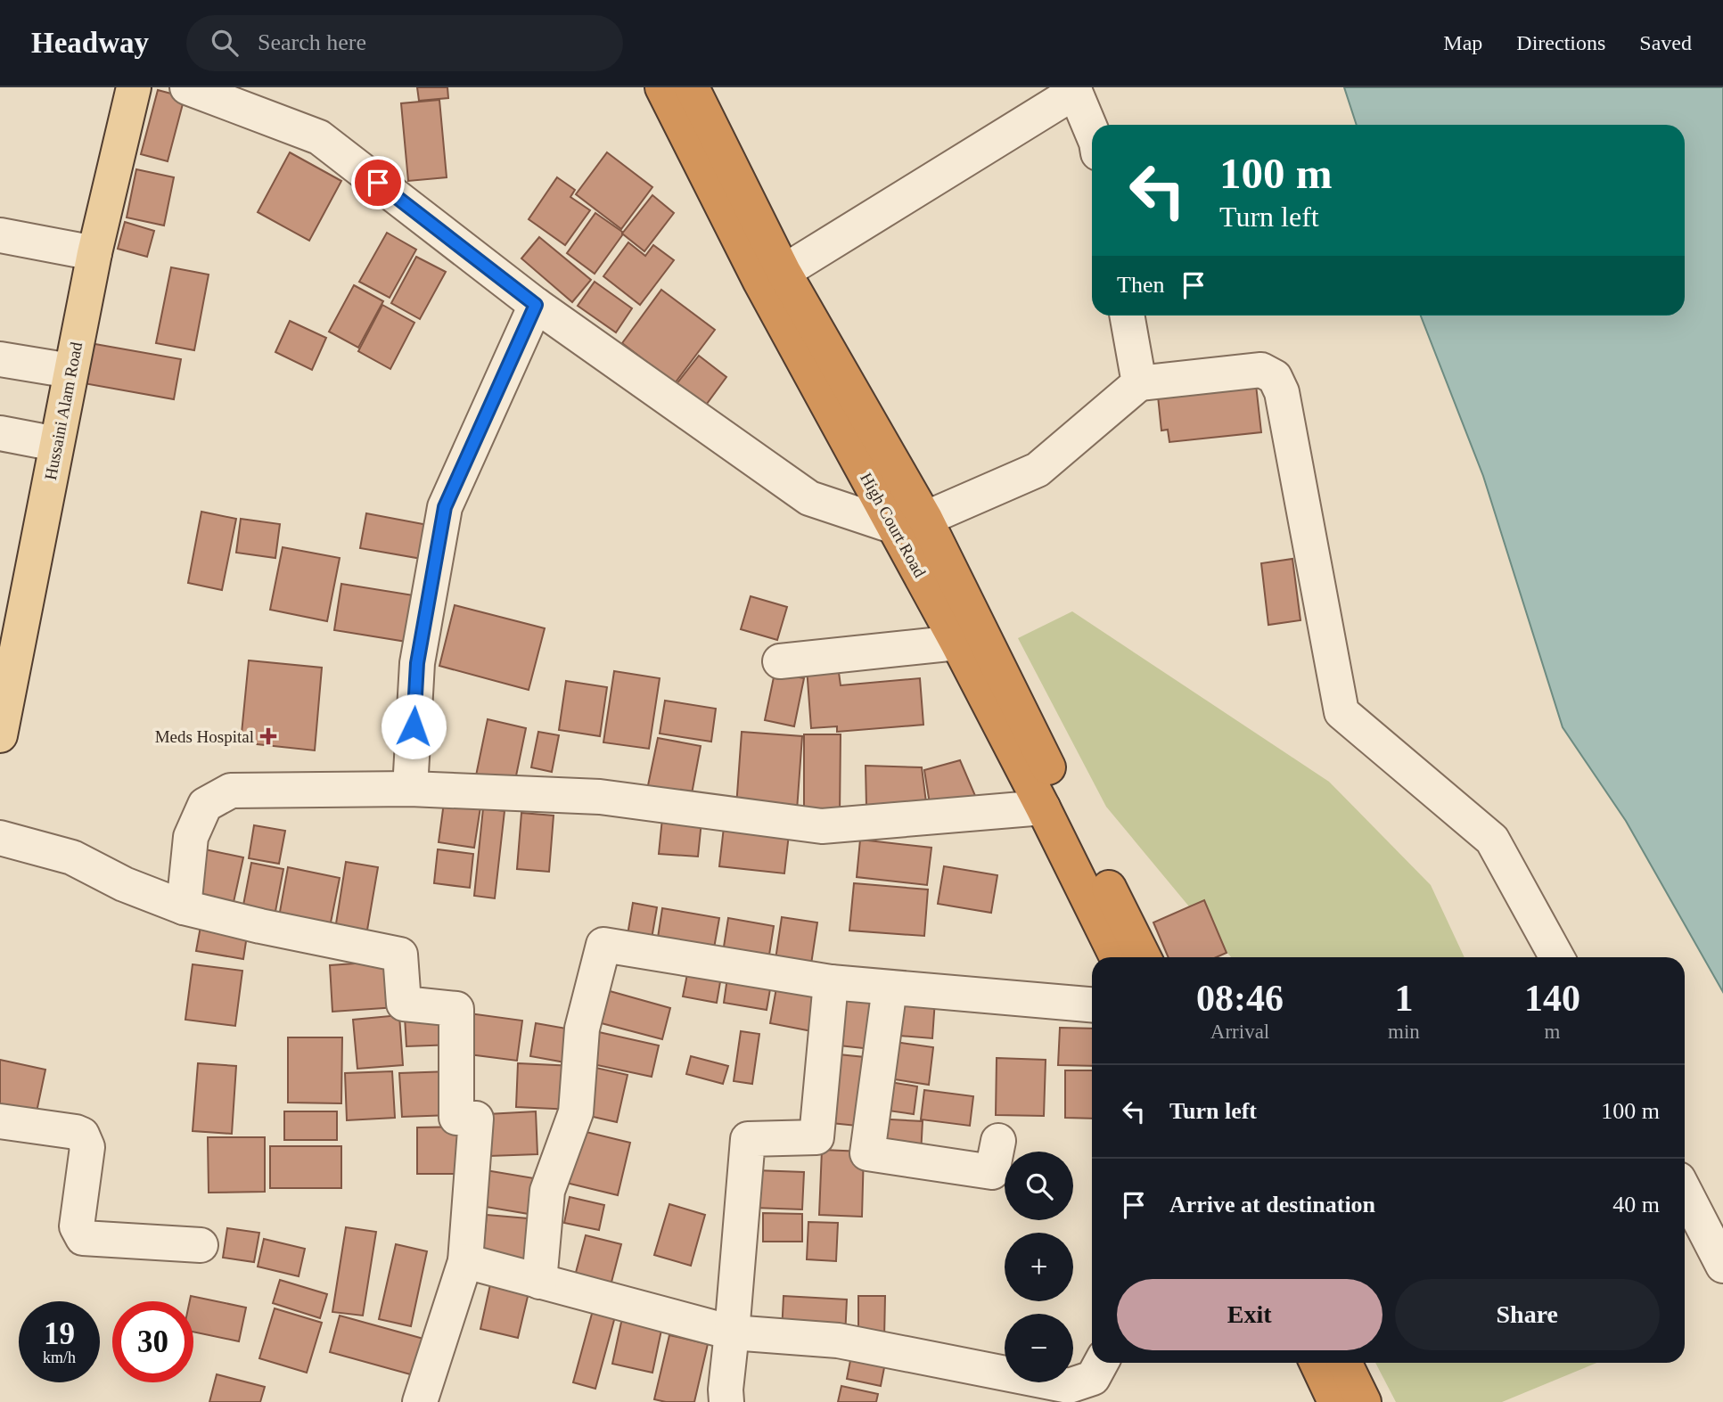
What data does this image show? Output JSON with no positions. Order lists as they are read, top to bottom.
{
  "streets": {
    "highway": ["High Court Road"],
    "main road": ["Hussaini Alam Road"]
  },
  "places": {
    "health": ["Meds Hospital"]
  },
  "page": {
    "header": "Headway",
    "search": "Search here",
    "nav": ["Map", "Directions", "Saved"],
    "turn": ["100 m", "Turn left"],
    "then": "Then",
    "eta": [
      "08:46",
      "Arrival",
      "1",
      "min",
      "140",
      "m"
    ],
    "list": [
      {
        "name": "Turn left",
        "value": "100 m"
      },
      {
        "name": "Arrive at destination",
        "value": "40 m"
      }
    ],
    "map_buttons": ["+", "−"],
    "buttons": ["Exit", "Share"],
    "speed": "19 km/h",
    "limit": "30"
  }
}
